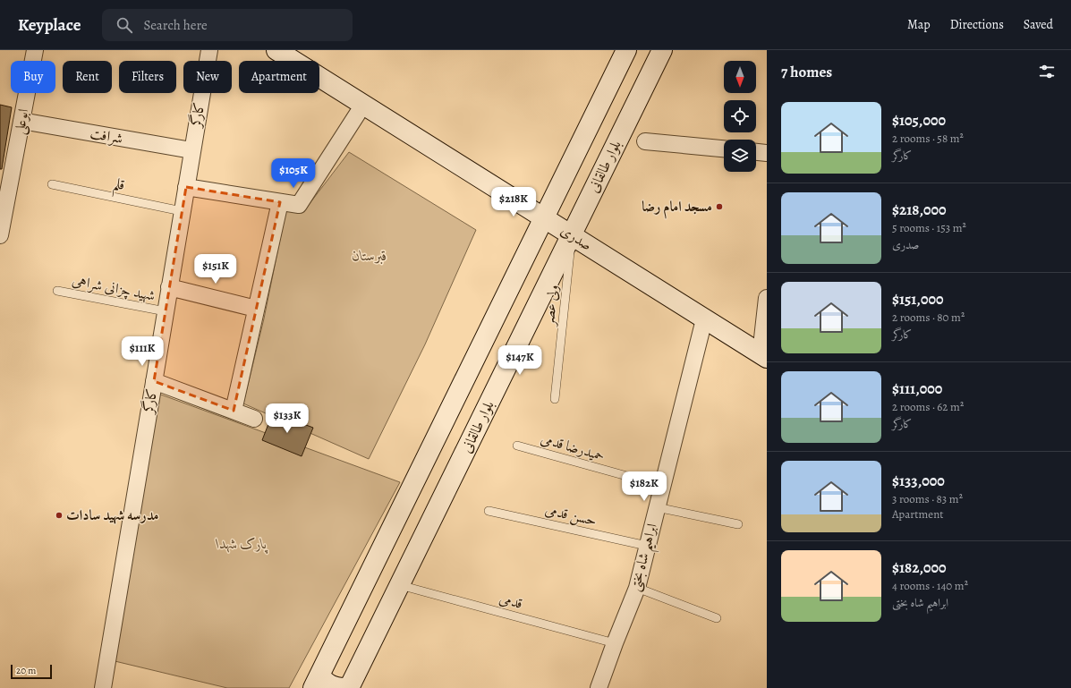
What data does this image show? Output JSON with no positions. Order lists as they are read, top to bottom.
{
  "streets": {
    "street": [
      "کارگر",
      "ابوعلی",
      "شرافت",
      "بلوار طالقانی",
      "صدری",
      "ابراهیم شاه بختی"
    ],
    "lane": [
      "قلم",
      "شهید چزانی شراهی",
      "ولی عصر",
      "حمیدرضا قدمی",
      "حسن قدمی",
      "قدمی"
    ]
  },
  "crossings": [
    ["کارگر", "شرافت"],
    ["کارگر", "قلم"],
    ["کارگر", "شهید چزانی شراهی"],
    ["ابوعلی", "شرافت"],
    ["بلوار طالقانی", "صدری"],
    ["بلوار طالقانی", "ولی عصر"],
    ["بلوار طالقانی", "قدمی"],
    ["صدری", "ولی عصر"],
    ["صدری", "ابراهیم شاه بختی"],
    ["حمیدرضا قدمی", "ابراهیم شاه بختی"],
    ["حسن قدمی", "ابراهیم شاه بختی"],
    ["ابراهیم شاه بختی", "قدمی"]
  ],
  "parks": ["قبرستان", "پارک شهدا"],
  "places": ["مسجد امام رضا", "مدرسه شهید سادات"],
  "scale_bar": "20 m",
  "north": "bottom",
  "page": {
    "header": "Keyplace",
    "search": "Search here",
    "nav": ["Map", "Directions", "Saved"],
    "heading": "7 homes",
    "chip": [
      "Buy",
      "Rent",
      "Filters",
      "New",
      "Apartment"
    ],
    "list": [
      {
        "name": "$105,000",
        "note": "2 rooms · 58 m² · کارگر"
      },
      {
        "name": "$218,000",
        "note": "5 rooms · 153 m² · صدری"
      },
      {
        "name": "$151,000",
        "note": "2 rooms · 80 m² · کارگر"
      },
      {
        "name": "$111,000",
        "note": "2 rooms · 62 m² · کارگر"
      },
      {
        "name": "$133,000",
        "note": "3 rooms · 83 m² · Apartment"
      },
      {
        "name": "$182,000",
        "note": "4 rooms · 140 m² · ابراهیم شاه بختی"
      }
    ],
    "price": [
      "$105K",
      "$218K",
      "$151K",
      "$111K",
      "$147K",
      "$133K",
      "$182K"
    ],
    "scale": "20 m"
  }
}
